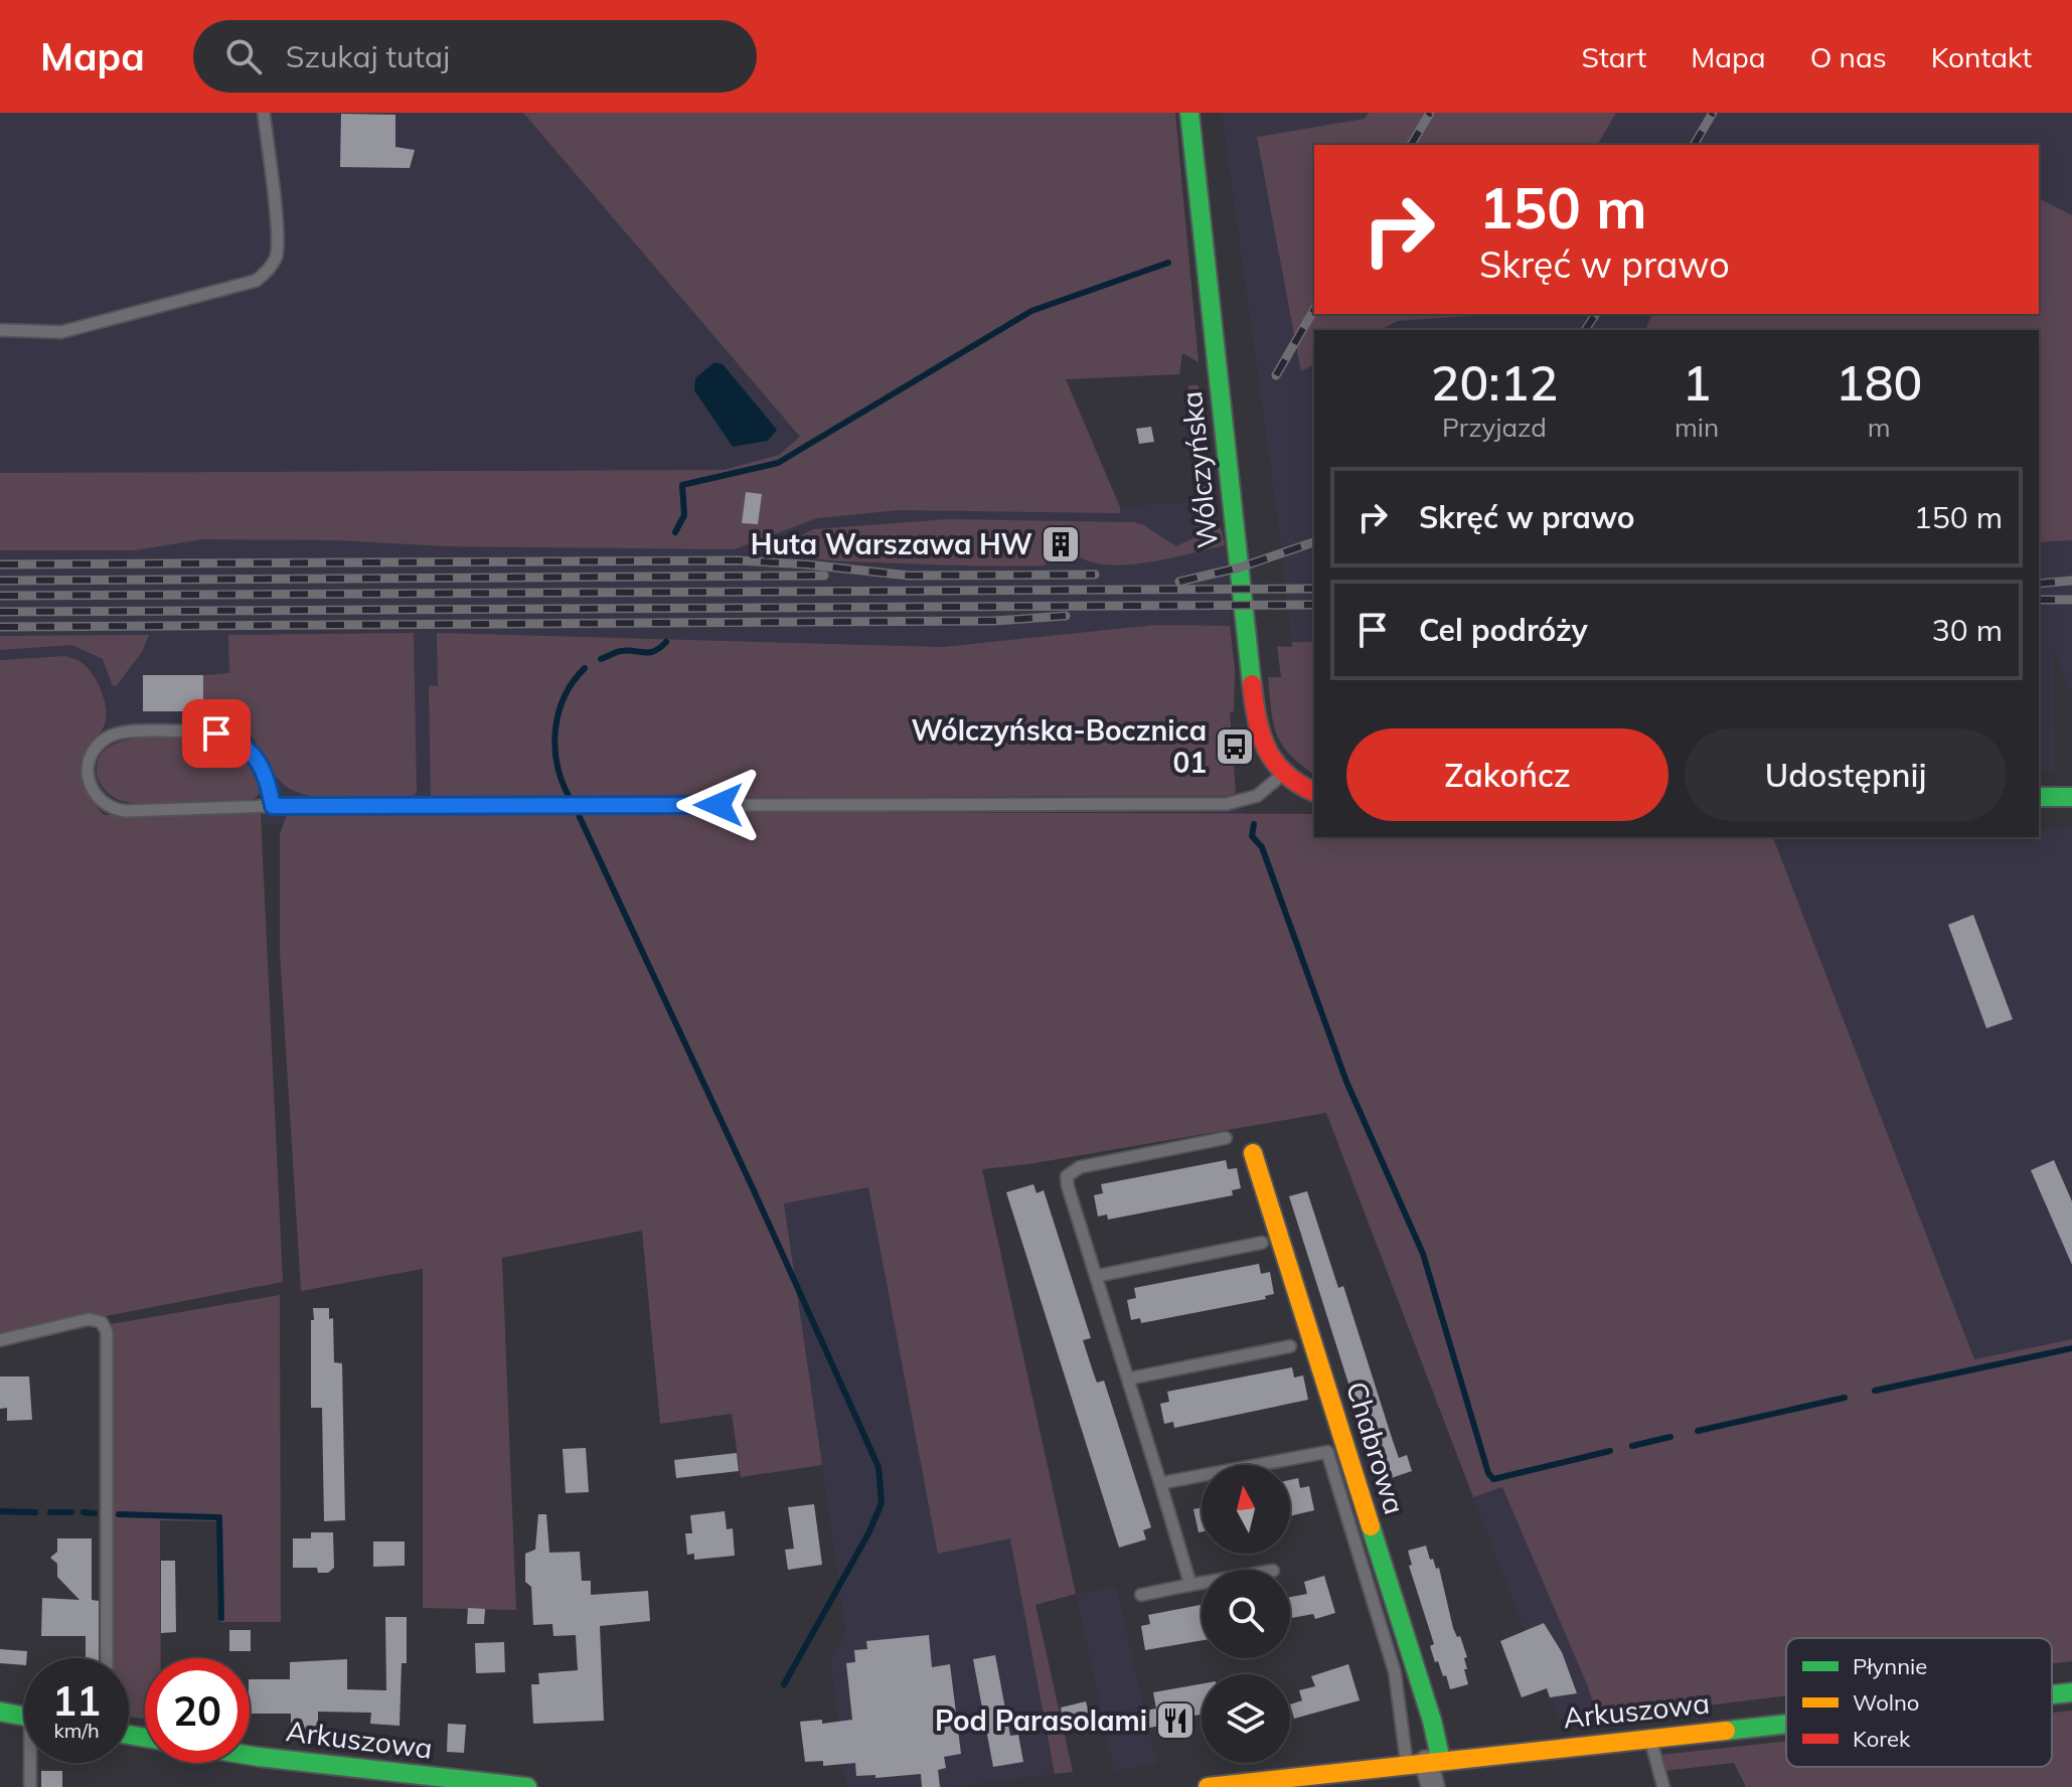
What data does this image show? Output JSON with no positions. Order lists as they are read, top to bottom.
{
  "streets": {
    "street": ["Wólczyńska", "Chabrowa", "Arkuszowa"]
  },
  "crossings": [
    ["Chabrowa", "Arkuszowa"]
  ],
  "places": {
    "building": ["Huta Warszawa HW"],
    "bus stop": ["Wólczyńska-Bocznica 01"],
    "restaurant": ["Pod Parasolami"]
  },
  "legend": ["Płynnie", "Wolno", "Korek"],
  "north": "top",
  "page": {
    "header": "Mapa",
    "search": "Szukaj tutaj",
    "nav": [
      "Start",
      "Mapa",
      "O nas",
      "Kontakt"
    ],
    "turn": ["150 m", "Skręć w prawo"],
    "eta": [
      "20:12",
      "Przyjazd",
      "1",
      "min",
      "180",
      "m"
    ],
    "list": [
      {
        "name": "Skręć w prawo",
        "value": "150 m"
      },
      {
        "name": "Cel podróży",
        "value": "30 m"
      }
    ],
    "buttons": ["Zakończ", "Udostępnij"],
    "speed": "11 km/h",
    "limit": "20"
  }
}
